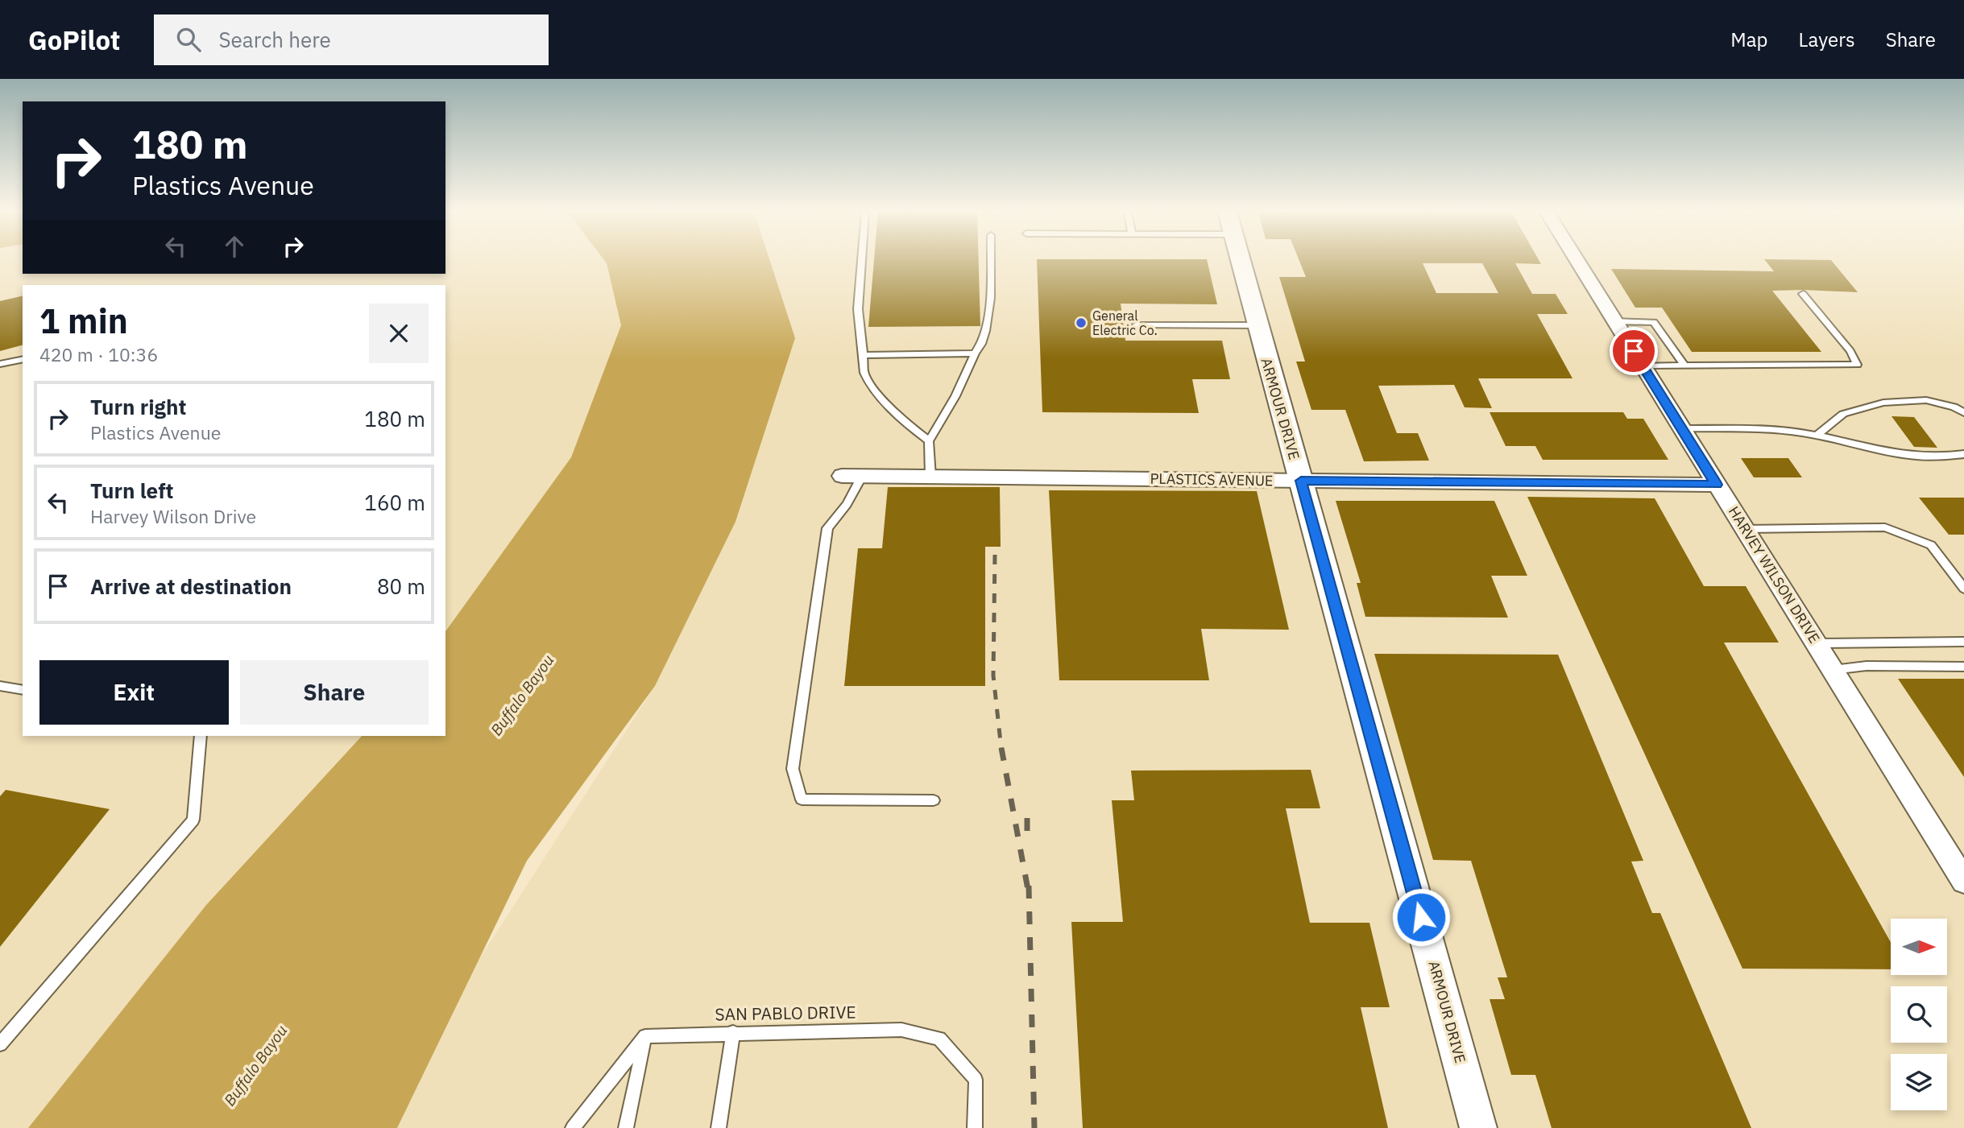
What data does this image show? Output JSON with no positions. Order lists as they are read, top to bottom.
{
  "streets": {
    "street": ["ARMOUR DRIVE", "PLASTICS AVENUE", "HARVEY WILSON DRIVE"],
    "lane": ["SAN PABLO DRIVE"]
  },
  "crossings": [
    ["ARMOUR DRIVE", "PLASTICS AVENUE"],
    ["PLASTICS AVENUE", "HARVEY WILSON DRIVE"]
  ],
  "water": ["Buffalo Bayou"],
  "places": ["General Electric Co."],
  "north": "right",
  "page": {
    "header": "GoPilot",
    "search": "Search here",
    "nav": ["Map", "Layers", "Share"],
    "turn": ["180 m", "Plastics Avenue"],
    "heading": ["1 min", "420 m · 10:36"],
    "list": [
      {
        "name": "Turn right",
        "note": "Plastics Avenue",
        "value": "180 m"
      },
      {
        "name": "Turn left",
        "note": "Harvey Wilson Drive",
        "value": "160 m"
      },
      {
        "name": "Arrive at destination",
        "value": "80 m"
      }
    ],
    "buttons": ["Exit", "Share"]
  }
}
